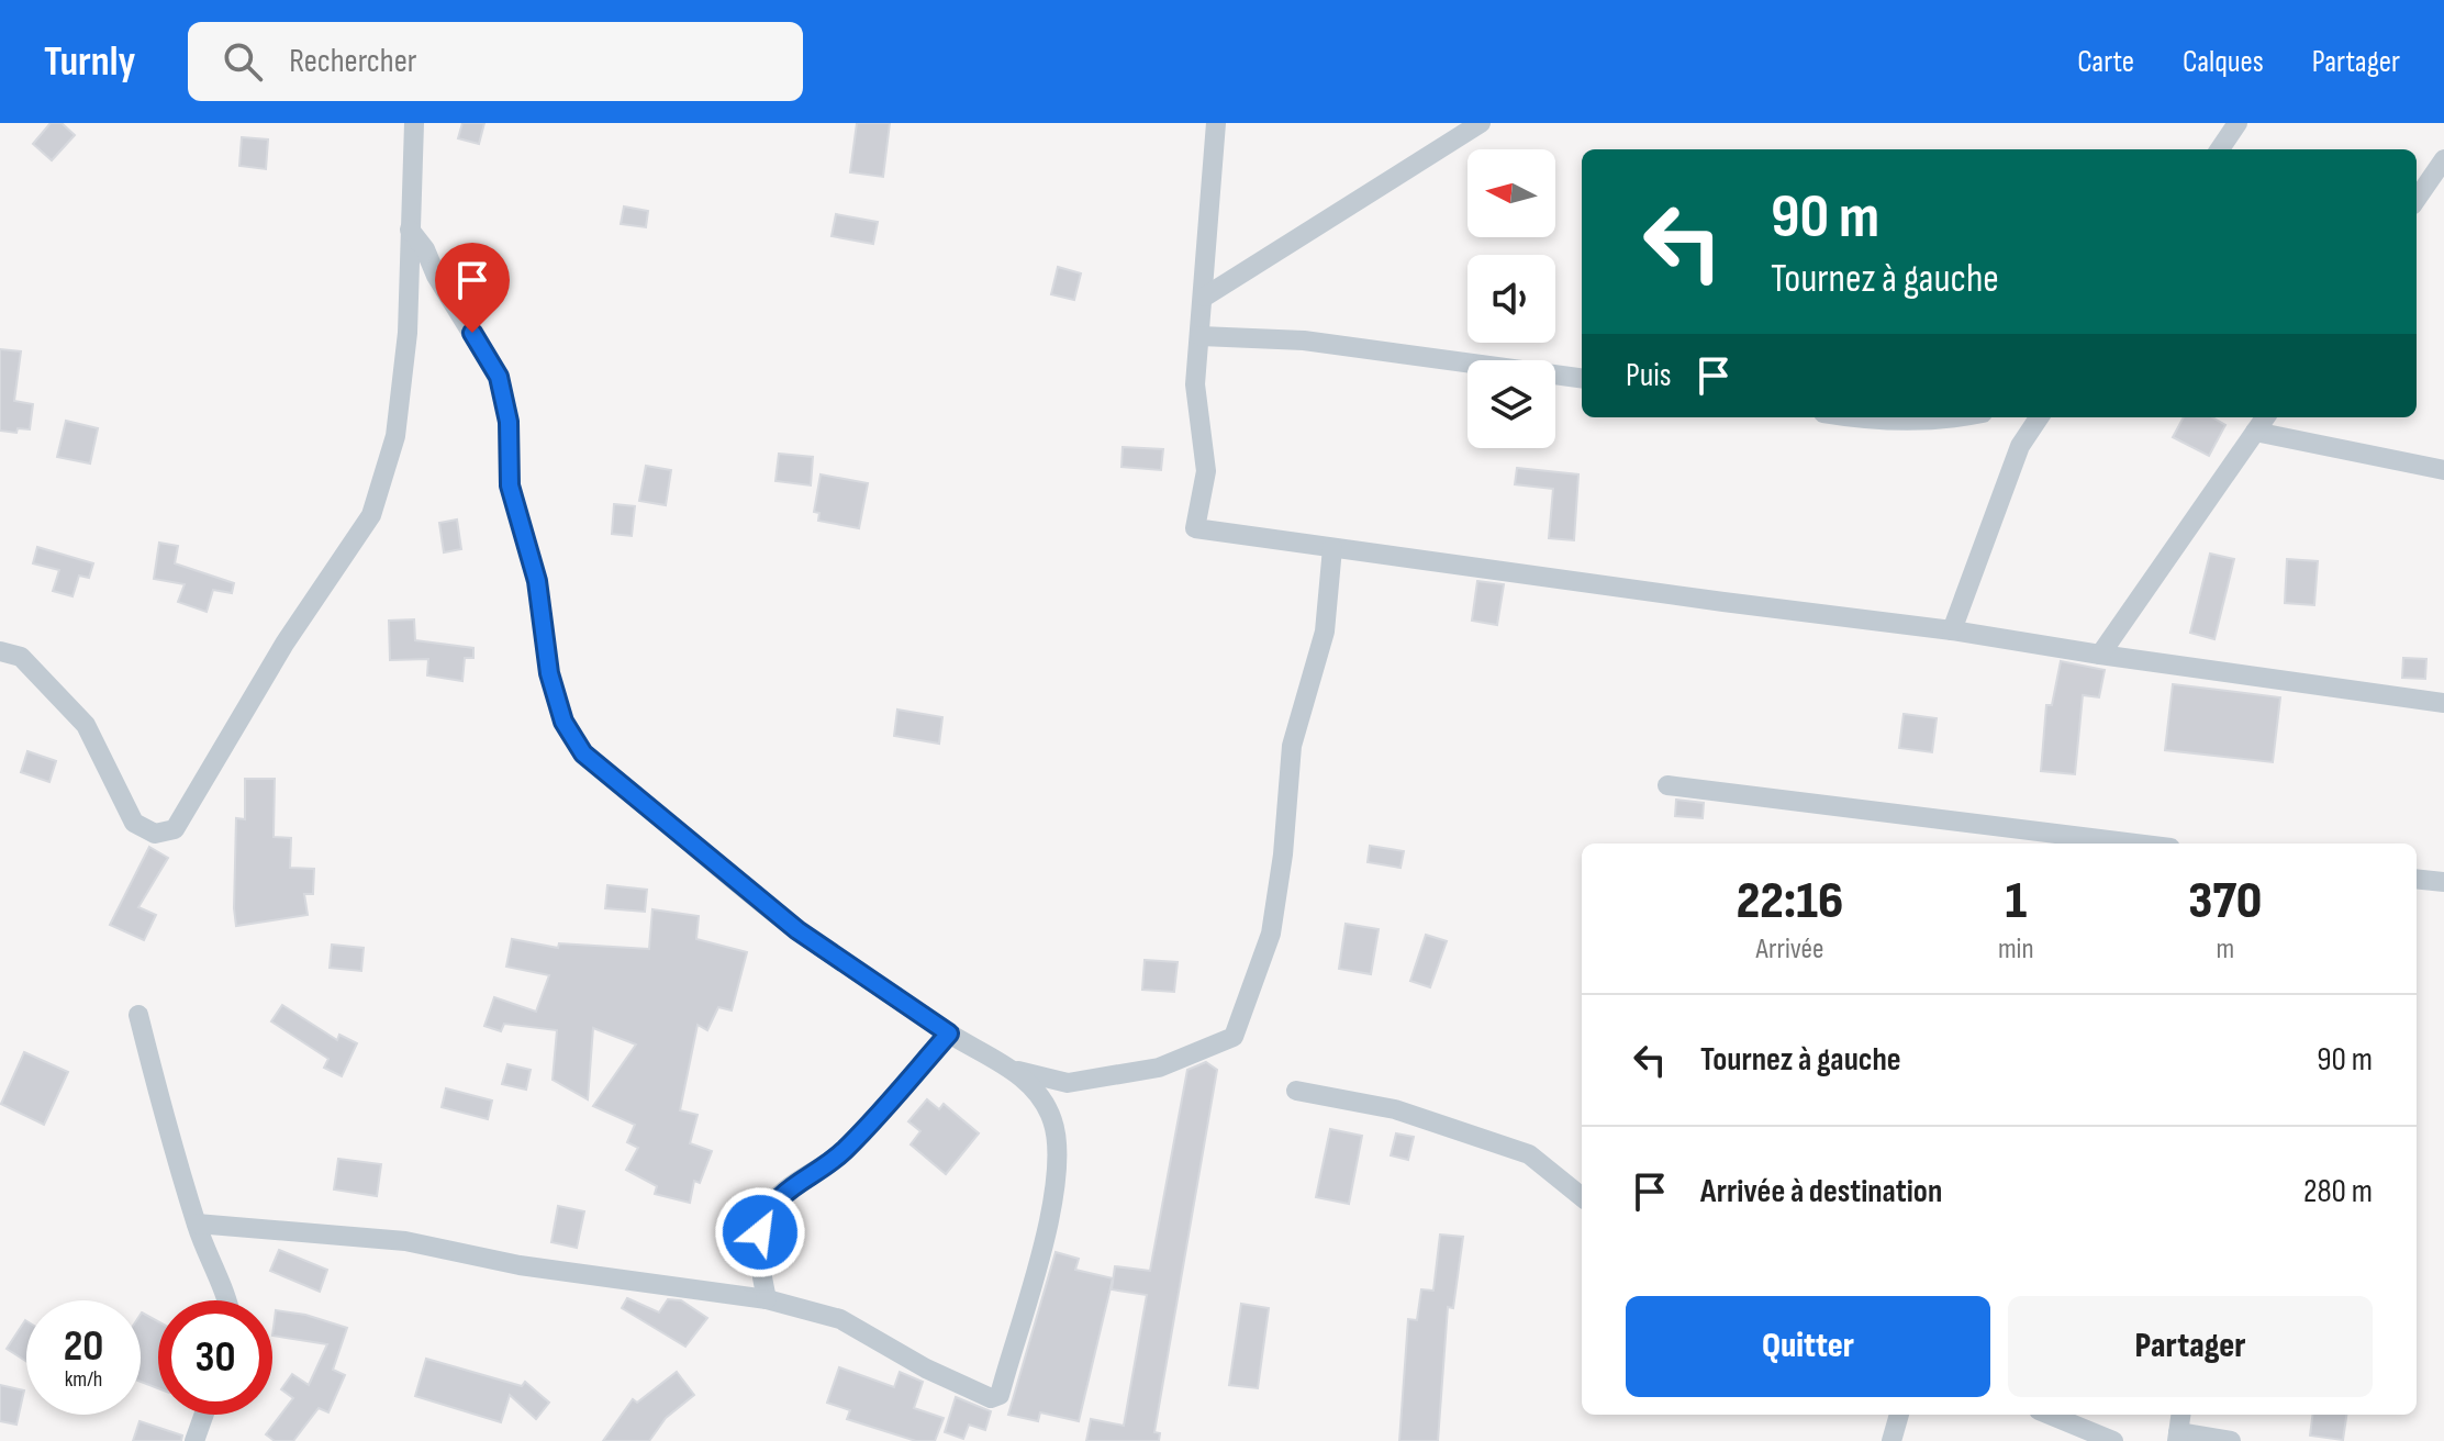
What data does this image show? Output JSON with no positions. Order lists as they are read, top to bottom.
{
  "north": "left",
  "page": {
    "header": "Turnly",
    "search": "Rechercher",
    "nav": ["Carte", "Calques", "Partager"],
    "turn": ["90 m", "Tournez à gauche"],
    "then": "Puis",
    "eta": [
      "22:16",
      "Arrivée",
      "1",
      "min",
      "370",
      "m"
    ],
    "list": [
      {
        "name": "Tournez à gauche",
        "value": "90 m"
      },
      {
        "name": "Arrivée à destination",
        "value": "280 m"
      }
    ],
    "buttons": ["Quitter", "Partager"],
    "speed": "20 km/h",
    "limit": "30"
  }
}
